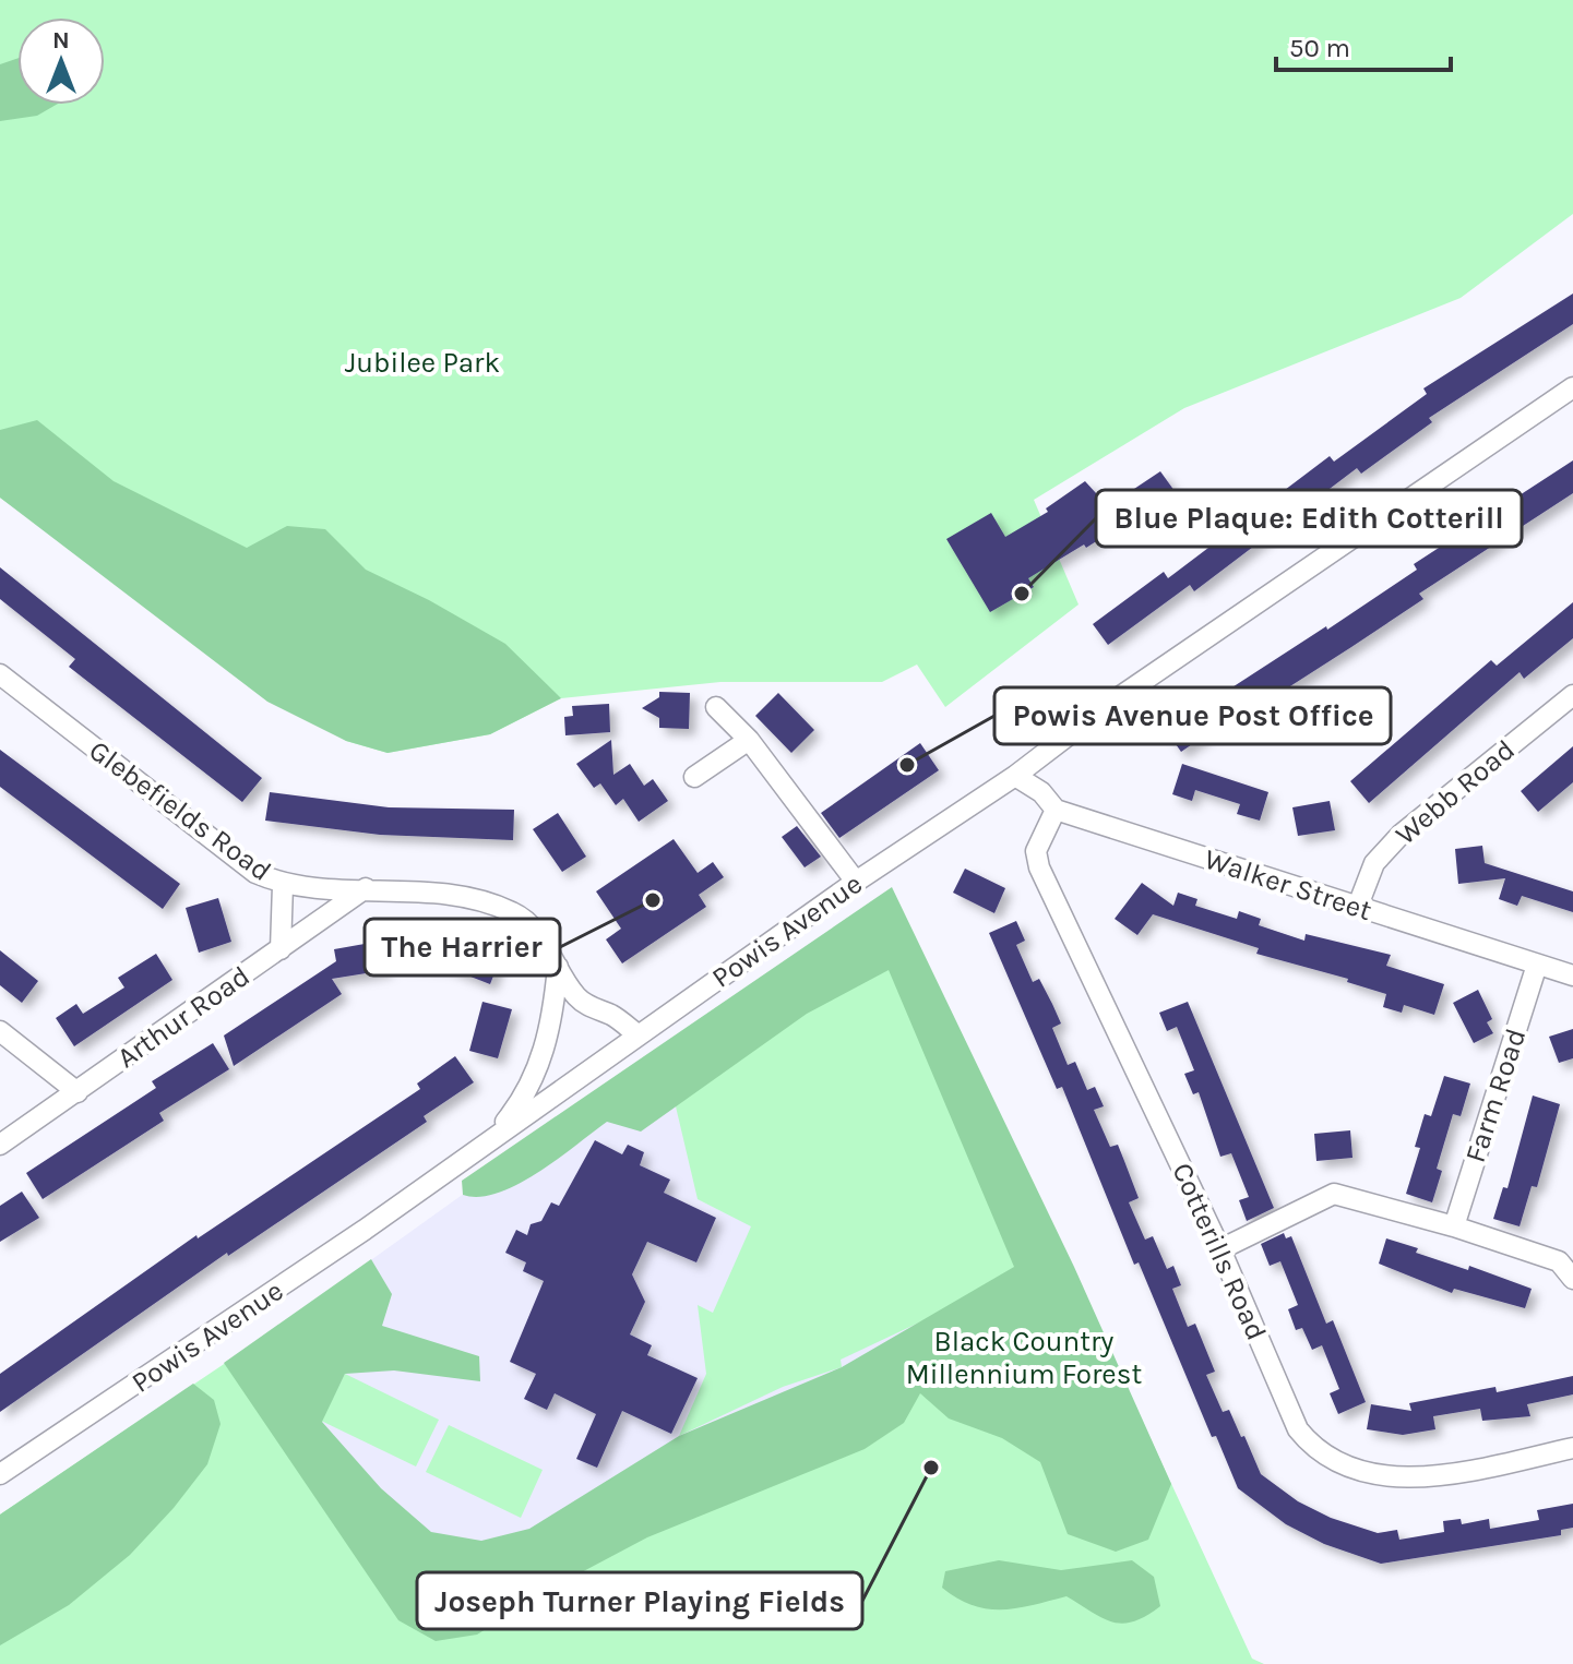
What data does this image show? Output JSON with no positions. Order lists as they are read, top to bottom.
{
  "streets": {
    "street": [
      "Webb Road",
      "Glebefields Road",
      "Walker Street",
      "Powis Avenue",
      "Arthur Road",
      "Farm Road",
      "Cotterills Road"
    ]
  },
  "crossings": [
    ["Webb Road", "Walker Street"],
    ["Glebefields Road", "Powis Avenue"],
    ["Glebefields Road", "Arthur Road"],
    ["Walker Street", "Powis Avenue"],
    ["Walker Street", "Farm Road"],
    ["Walker Street", "Cotterills Road"]
  ],
  "parks": ["Jubilee Park", "Black Country Millennium Forest"],
  "places": [
    "Blue Plaque: Edith Cotterill",
    "Powis Avenue Post Office",
    "The Harrier",
    "Joseph Turner Playing Fields"
  ],
  "scale_bar": "50 m",
  "north": "top"
}
